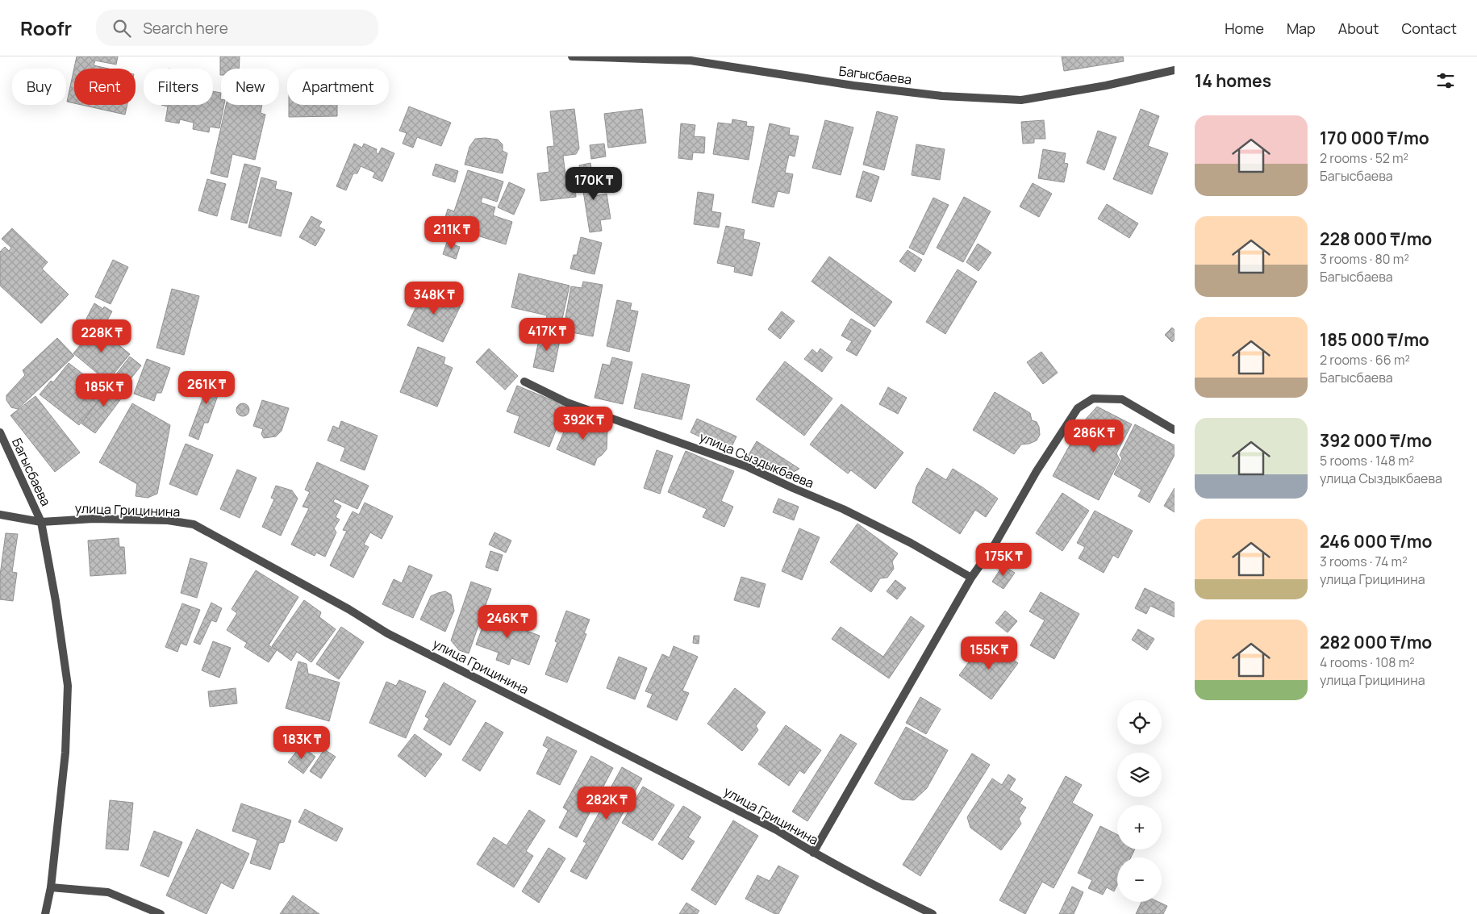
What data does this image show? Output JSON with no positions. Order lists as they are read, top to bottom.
{
  "streets": {
    "street": ["Багысбаева", "улица Сыздыкбаева", "улица Грицинина"]
  },
  "crossings": [
    ["Багысбаева", "улица Грицинина"]
  ],
  "page": {
    "header": "Roofr",
    "search": "Search here",
    "nav": [
      "Home",
      "Map",
      "About",
      "Contact"
    ],
    "heading": "14 homes",
    "chip": [
      "Buy",
      "Rent",
      "Filters",
      "New",
      "Apartment"
    ],
    "list": [
      {
        "name": "170 000 ₸/mo",
        "note": "2 rooms · 52 m² · Багысбаева"
      },
      {
        "name": "228 000 ₸/mo",
        "note": "3 rooms · 80 m² · Багысбаева"
      },
      {
        "name": "185 000 ₸/mo",
        "note": "2 rooms · 66 m² · Багысбаева"
      },
      {
        "name": "392 000 ₸/mo",
        "note": "5 rooms · 148 m² · улица Сыздыкбаева"
      },
      {
        "name": "246 000 ₸/mo",
        "note": "3 rooms · 74 m² · улица Грицинина"
      },
      {
        "name": "282 000 ₸/mo",
        "note": "4 rooms · 108 m² · улица Грицинина"
      }
    ],
    "price": [
      "170K ₸",
      "211K ₸",
      "348K ₸",
      "417K ₸",
      "228K ₸",
      "261K ₸",
      "185K ₸",
      "392K ₸",
      "286K ₸",
      "175K ₸",
      "246K ₸",
      "155K ₸",
      "183K ₸",
      "282K ₸"
    ],
    "map_buttons": ["+", "−"]
  }
}
